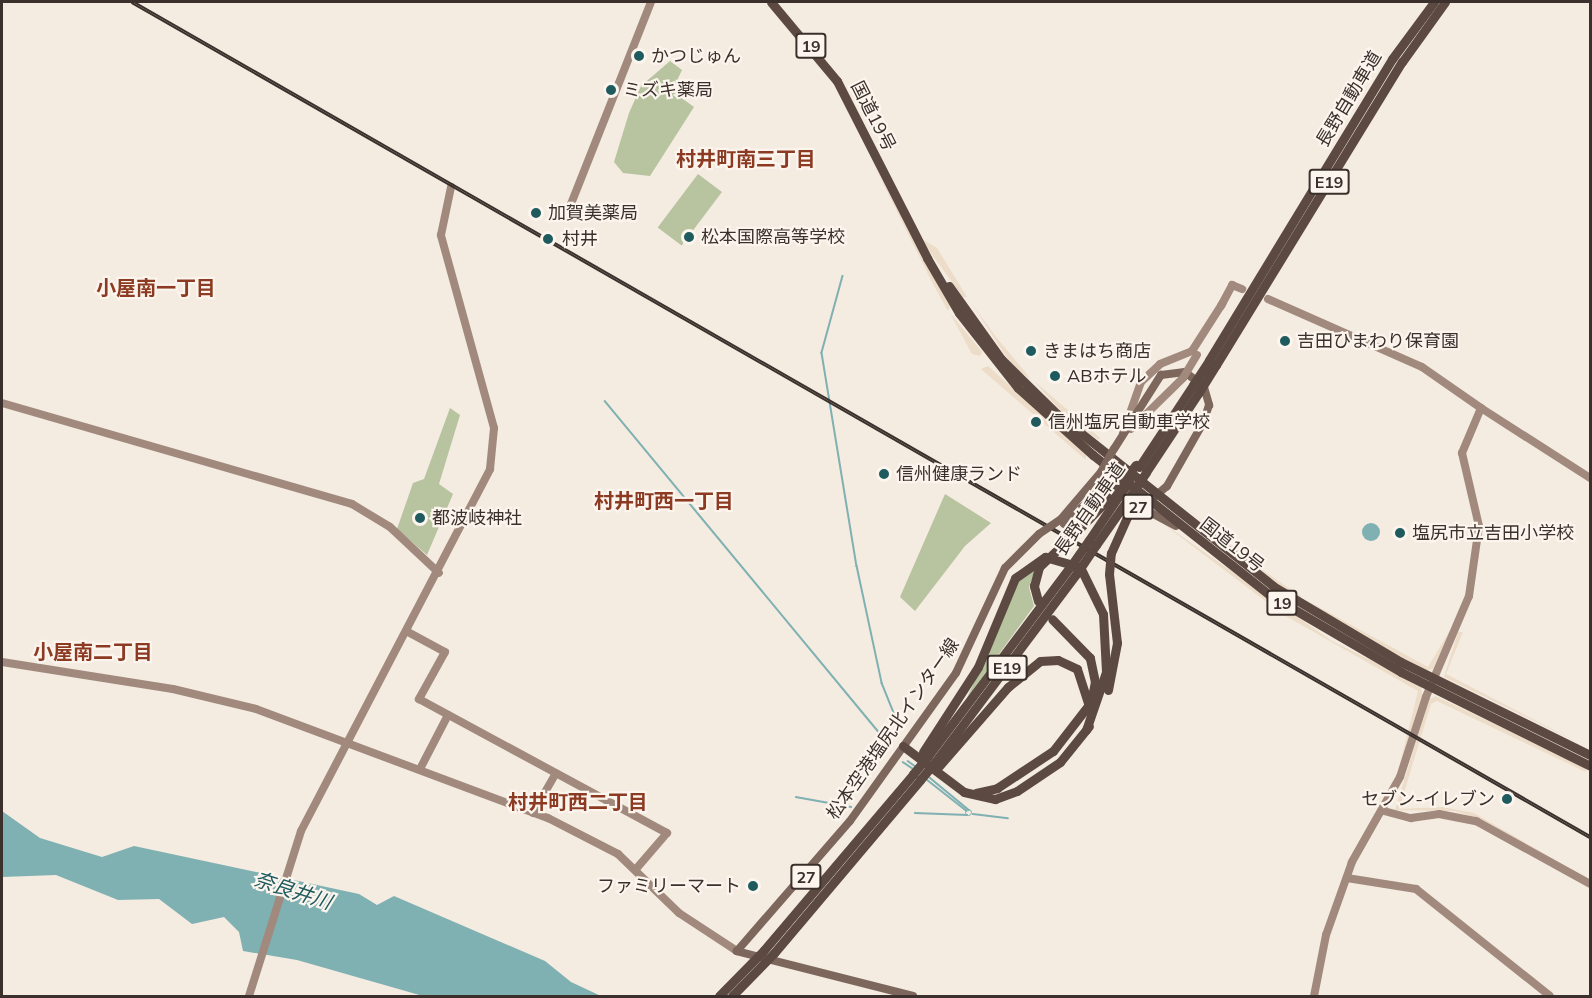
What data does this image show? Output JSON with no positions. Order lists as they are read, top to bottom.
{
  "streets": {
    "highway": [
      "19",
      "長野自動車道",
      "国道19号",
      "E19"
    ],
    "main road": ["27", "松本空港塩尻北インター線"]
  },
  "crossings": [
    ["国道19号", "27"],
    ["27", "松本空港塩尻北インター線"]
  ],
  "districts": [
    "村井町南三丁目",
    "小屋南一丁目",
    "村井町西一丁目",
    "小屋南二丁目",
    "村井町西二丁目"
  ],
  "water": ["奈良井川"],
  "places": [
    "かつじゅん",
    "ミズキ薬局",
    "加賀美薬局",
    "松本国際高等学校",
    "村井",
    "吉田ひまわり保育園",
    "きまはち商店",
    "ABホテル",
    "信州塩尻自動車学校",
    "信州健康ランド",
    "都波岐神社",
    "塩尻市立吉田小学校",
    "セブン-イレブン",
    "ファミリーマート"
  ]
}
